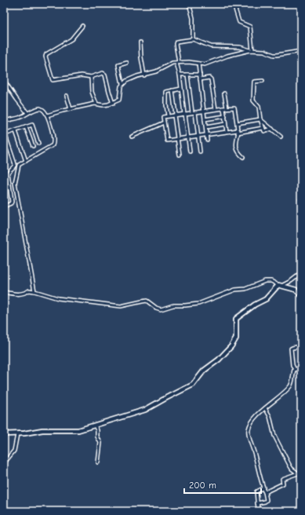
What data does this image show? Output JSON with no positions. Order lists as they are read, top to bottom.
{
  "scale_bar": "200 m"
}
